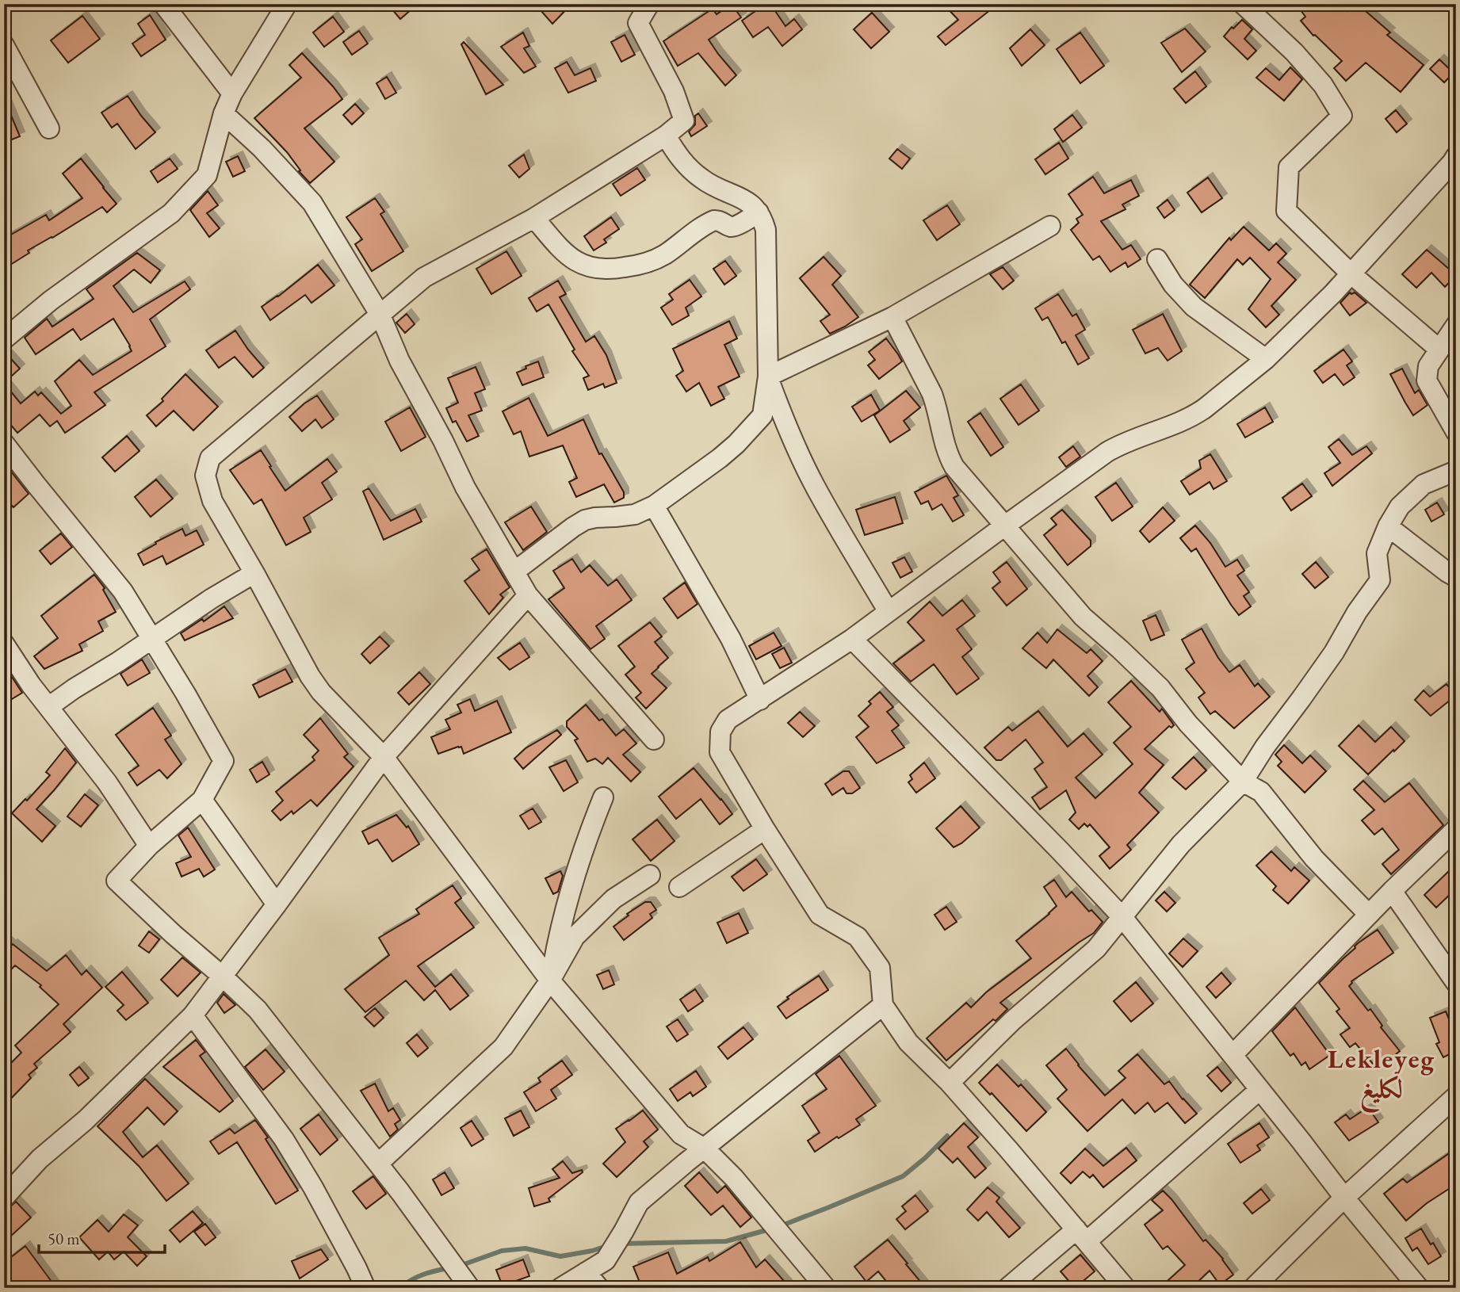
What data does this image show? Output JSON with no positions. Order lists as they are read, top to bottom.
{
  "districts": ["Lekleyeg لكليغ"],
  "scale_bar": "50 m"
}
